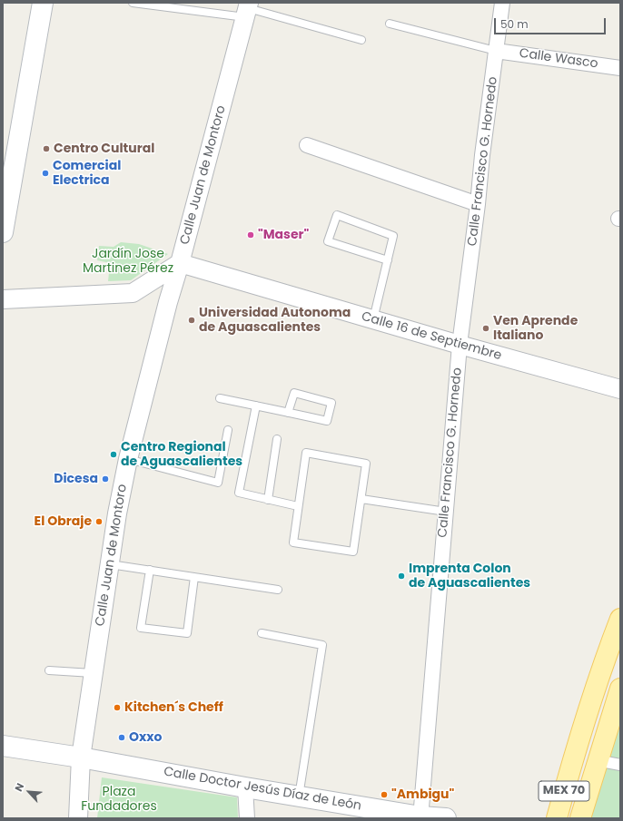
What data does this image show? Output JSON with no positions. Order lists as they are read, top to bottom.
{
  "streets": {
    "main road": ["Calle Doctor Jesús Díaz de León", "MEX 70"],
    "street": [
      "Calle Wasco",
      "Calle Francisco G. Hornedo",
      "Calle Juan de Montoro",
      "Calle 16 de Septiembre"
    ]
  },
  "crossings": [
    ["Calle Wasco", "Calle Francisco G. Hornedo"],
    ["Calle Francisco G. Hornedo", "Calle 16 de Septiembre"],
    ["Calle Francisco G. Hornedo", "Calle Doctor Jesús Díaz de León"],
    ["Calle Juan de Montoro", "Calle 16 de Septiembre"],
    ["Calle Juan de Montoro", "Calle Doctor Jesús Díaz de León"]
  ],
  "parks": ["Jardín Jose Martinez Pérez", "Plaza Fundadores"],
  "places": [
    "Centro Cultural",
    "Comercial Electrica",
    "\"Maser\"",
    "Universidad Autonoma de Aguascalientes",
    "Ven Aprende Italiano",
    "Centro Regional de Aguascalientes",
    "Dicesa",
    "El Obraje",
    "Imprenta Colon de Aguascalientes",
    "Kitchen´s Cheff",
    "Oxxo",
    "\"Ambigu\""
  ],
  "scale_bar": "50 m",
  "north": "top left"
}
